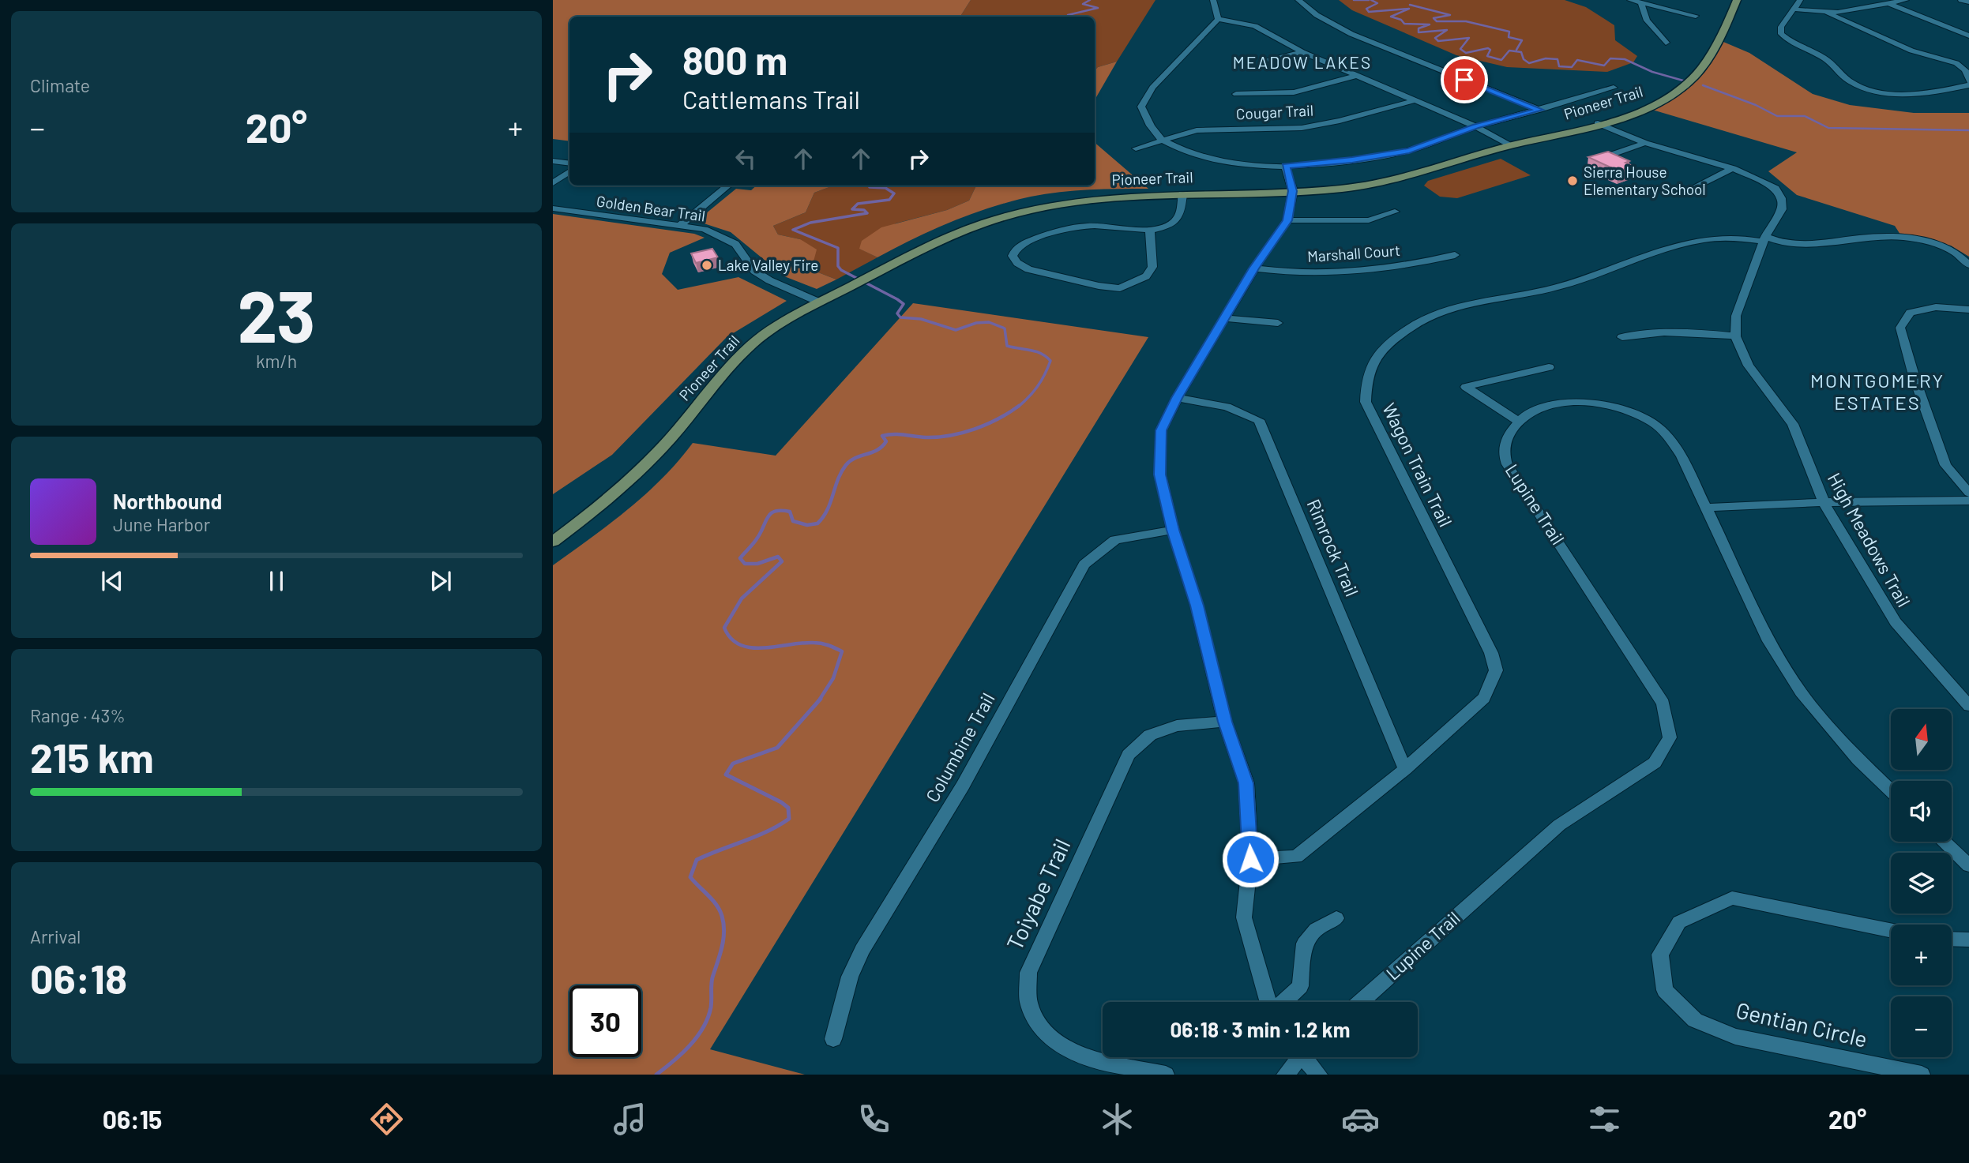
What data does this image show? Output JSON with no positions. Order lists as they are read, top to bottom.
{
  "streets": {
    "main road": ["Pioneer Trail"],
    "street": [
      "Cougar Trail",
      "Golden Bear Trail",
      "Marshall Court",
      "Wagon Train Trail",
      "Lupine Trail",
      "High Meadows Trail",
      "Rimrock Trail",
      "Columbine Trail",
      "Toiyabe Trail",
      "Gentian Circle"
    ]
  },
  "crossings": [
    ["Pioneer Trail", "Golden Bear Trail"],
    ["Wagon Train Trail", "Rimrock Trail"]
  ],
  "districts": ["MEADOW LAKES", "MONTGOMERY ESTATES"],
  "places": ["Sierra House Elementary School", "Lake Valley Fire"],
  "north": "top",
  "page": {
    "tile": [
      "Climate",
      ["23", "km/h"],
      ["Range · 43%", "215 km"],
      ["Arrival", "06:18"]
    ],
    "turn": ["800 m", "Cattlemans Trail"],
    "heat": ["−", "20°", "+"],
    "song": ["Northbound", "June Harbor"],
    "map_buttons": ["+", "−"],
    "limit": "30",
    "trip": "06:18 · 3 min · 1.2 km",
    "tabs": ["06:15", "20°"]
  }
}
